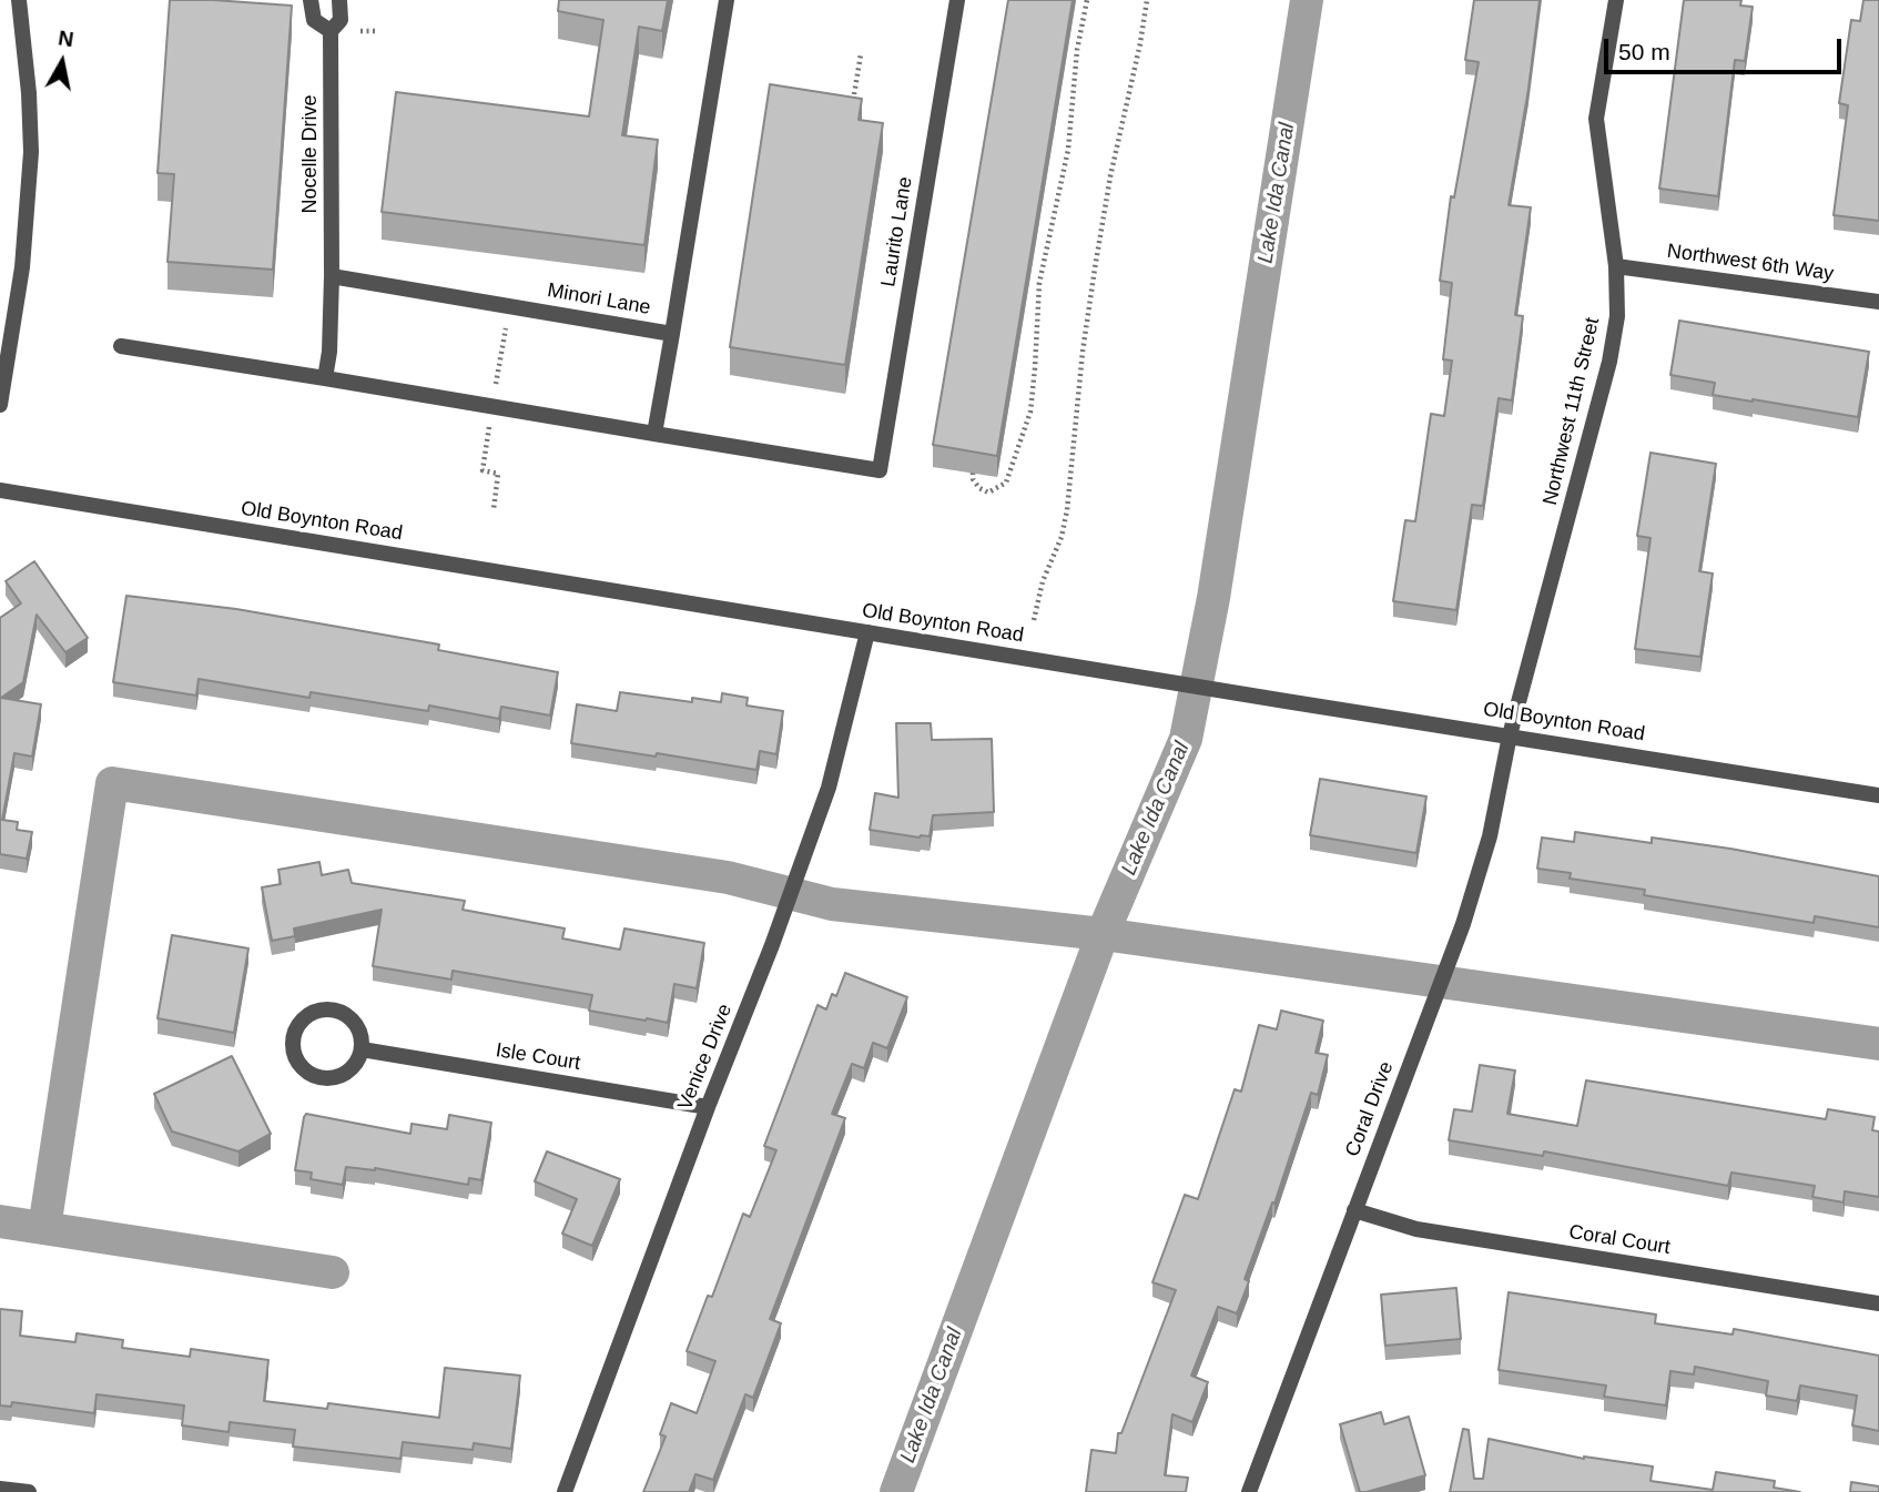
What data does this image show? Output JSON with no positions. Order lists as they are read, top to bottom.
{
  "streets": {
    "street": [
      "Nocelle Drive",
      "Laurito Lane",
      "Northwest 6th Way",
      "Minori Lane",
      "Northwest 11th Street",
      "Old Boynton Road",
      "Isle Court",
      "Venice Drive",
      "Coral Drive",
      "Coral Court"
    ]
  },
  "crossings": [
    ["Nocelle Drive", "Minori Lane"],
    ["Laurito Lane", "Minori Lane"],
    ["Northwest 6th Way", "Northwest 11th Street"],
    ["Northwest 11th Street", "Old Boynton Road"],
    ["Northwest 11th Street", "Coral Drive"],
    ["Old Boynton Road", "Venice Drive"],
    ["Old Boynton Road", "Coral Drive"],
    ["Isle Court", "Venice Drive"],
    ["Coral Drive", "Coral Court"]
  ],
  "water": ["Lake Ida Canal"],
  "scale_bar": "50 m",
  "north": "top"
}
